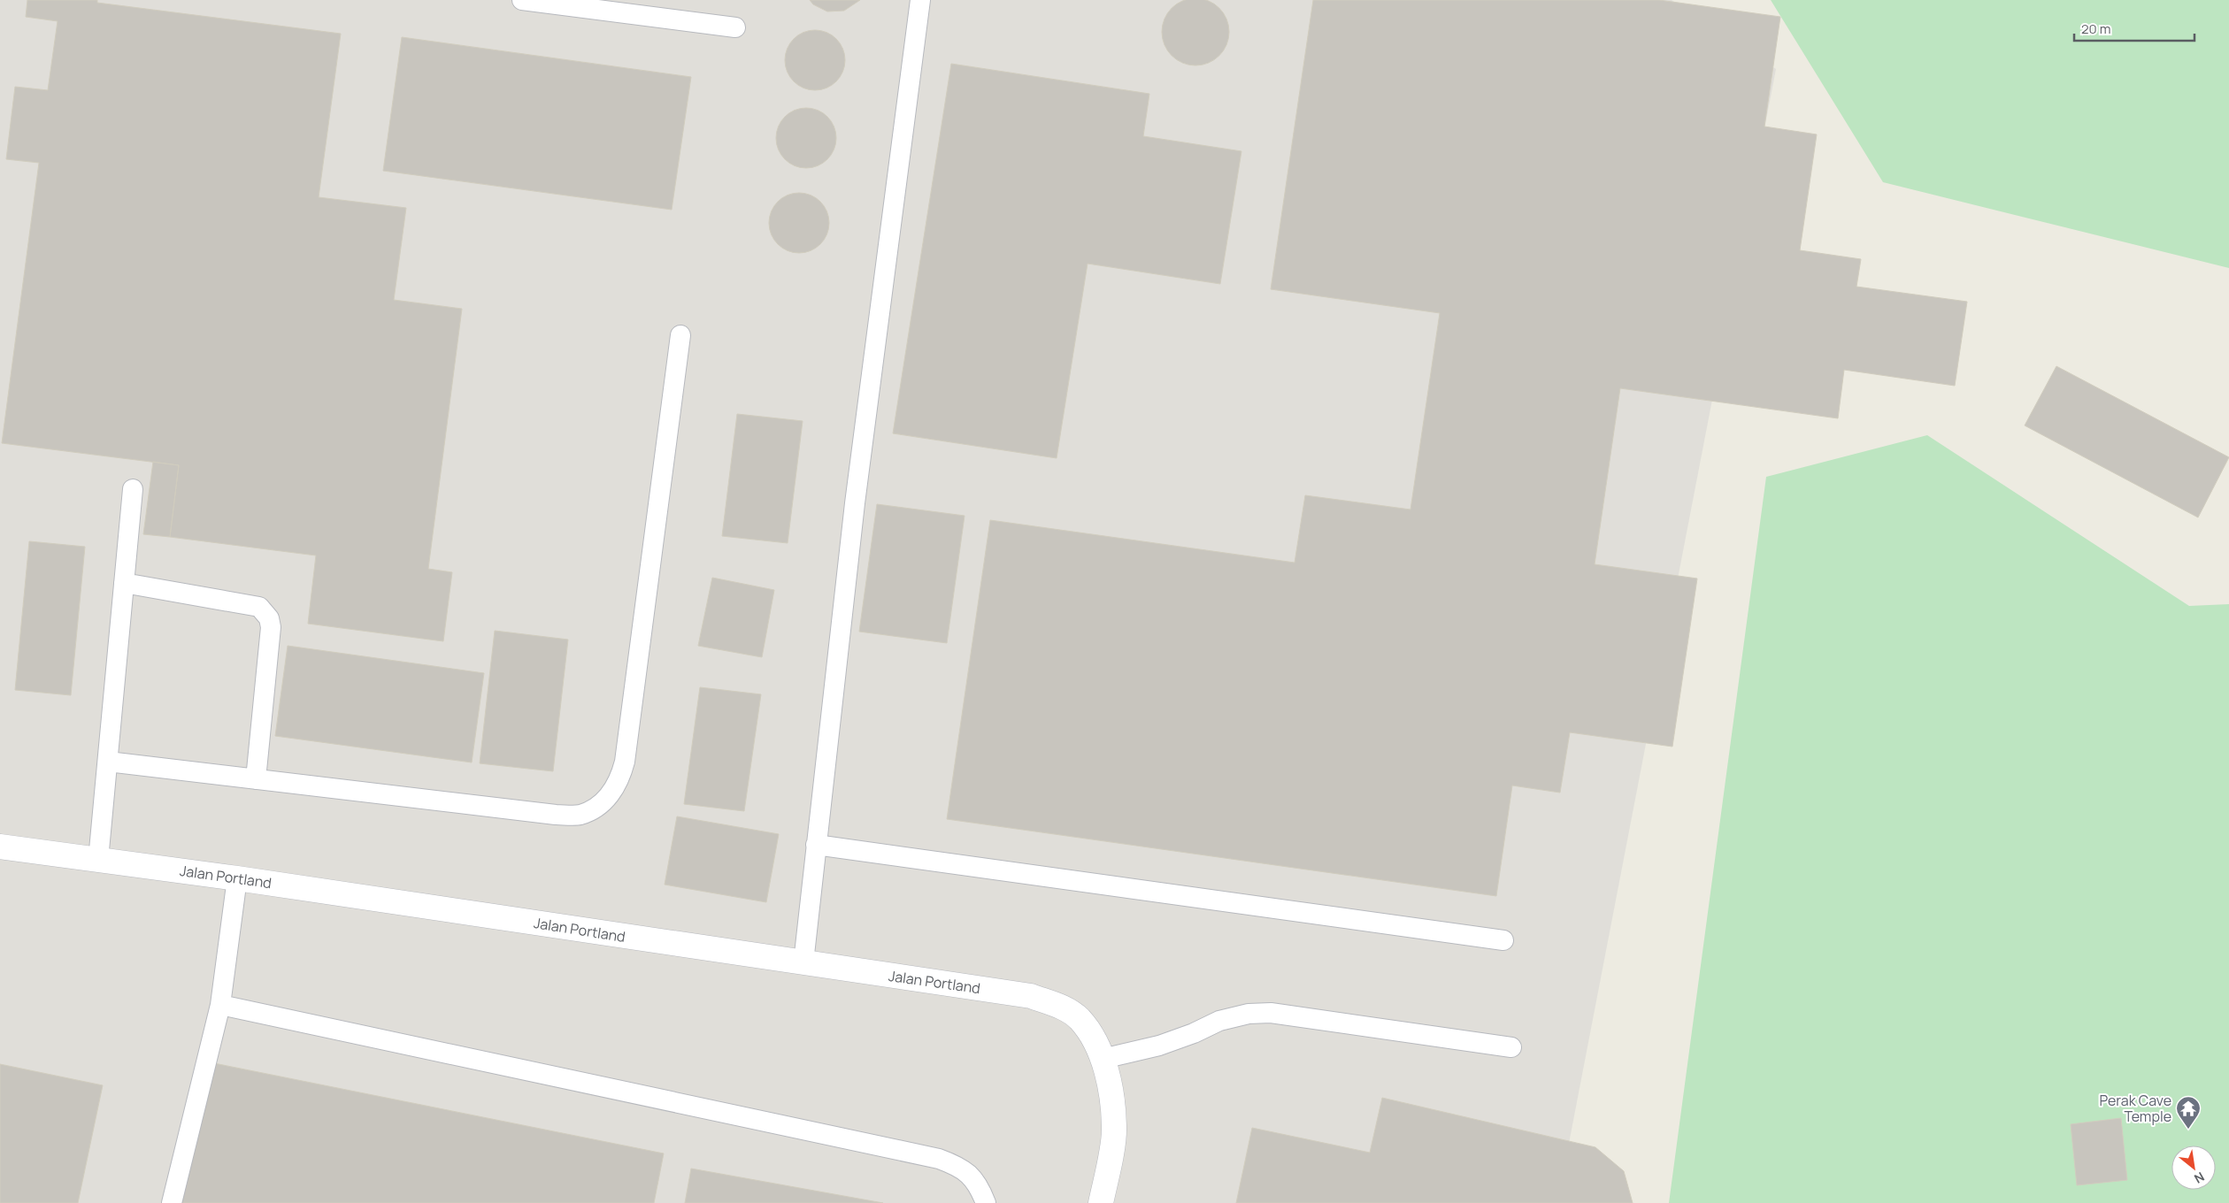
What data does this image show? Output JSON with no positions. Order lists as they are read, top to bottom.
{
  "streets": {
    "street": ["Jalan Portland"]
  },
  "places": {
    "temple": ["Perak Cave Temple"]
  },
  "scale_bar": "20 m",
  "north": "bottom right"
}
